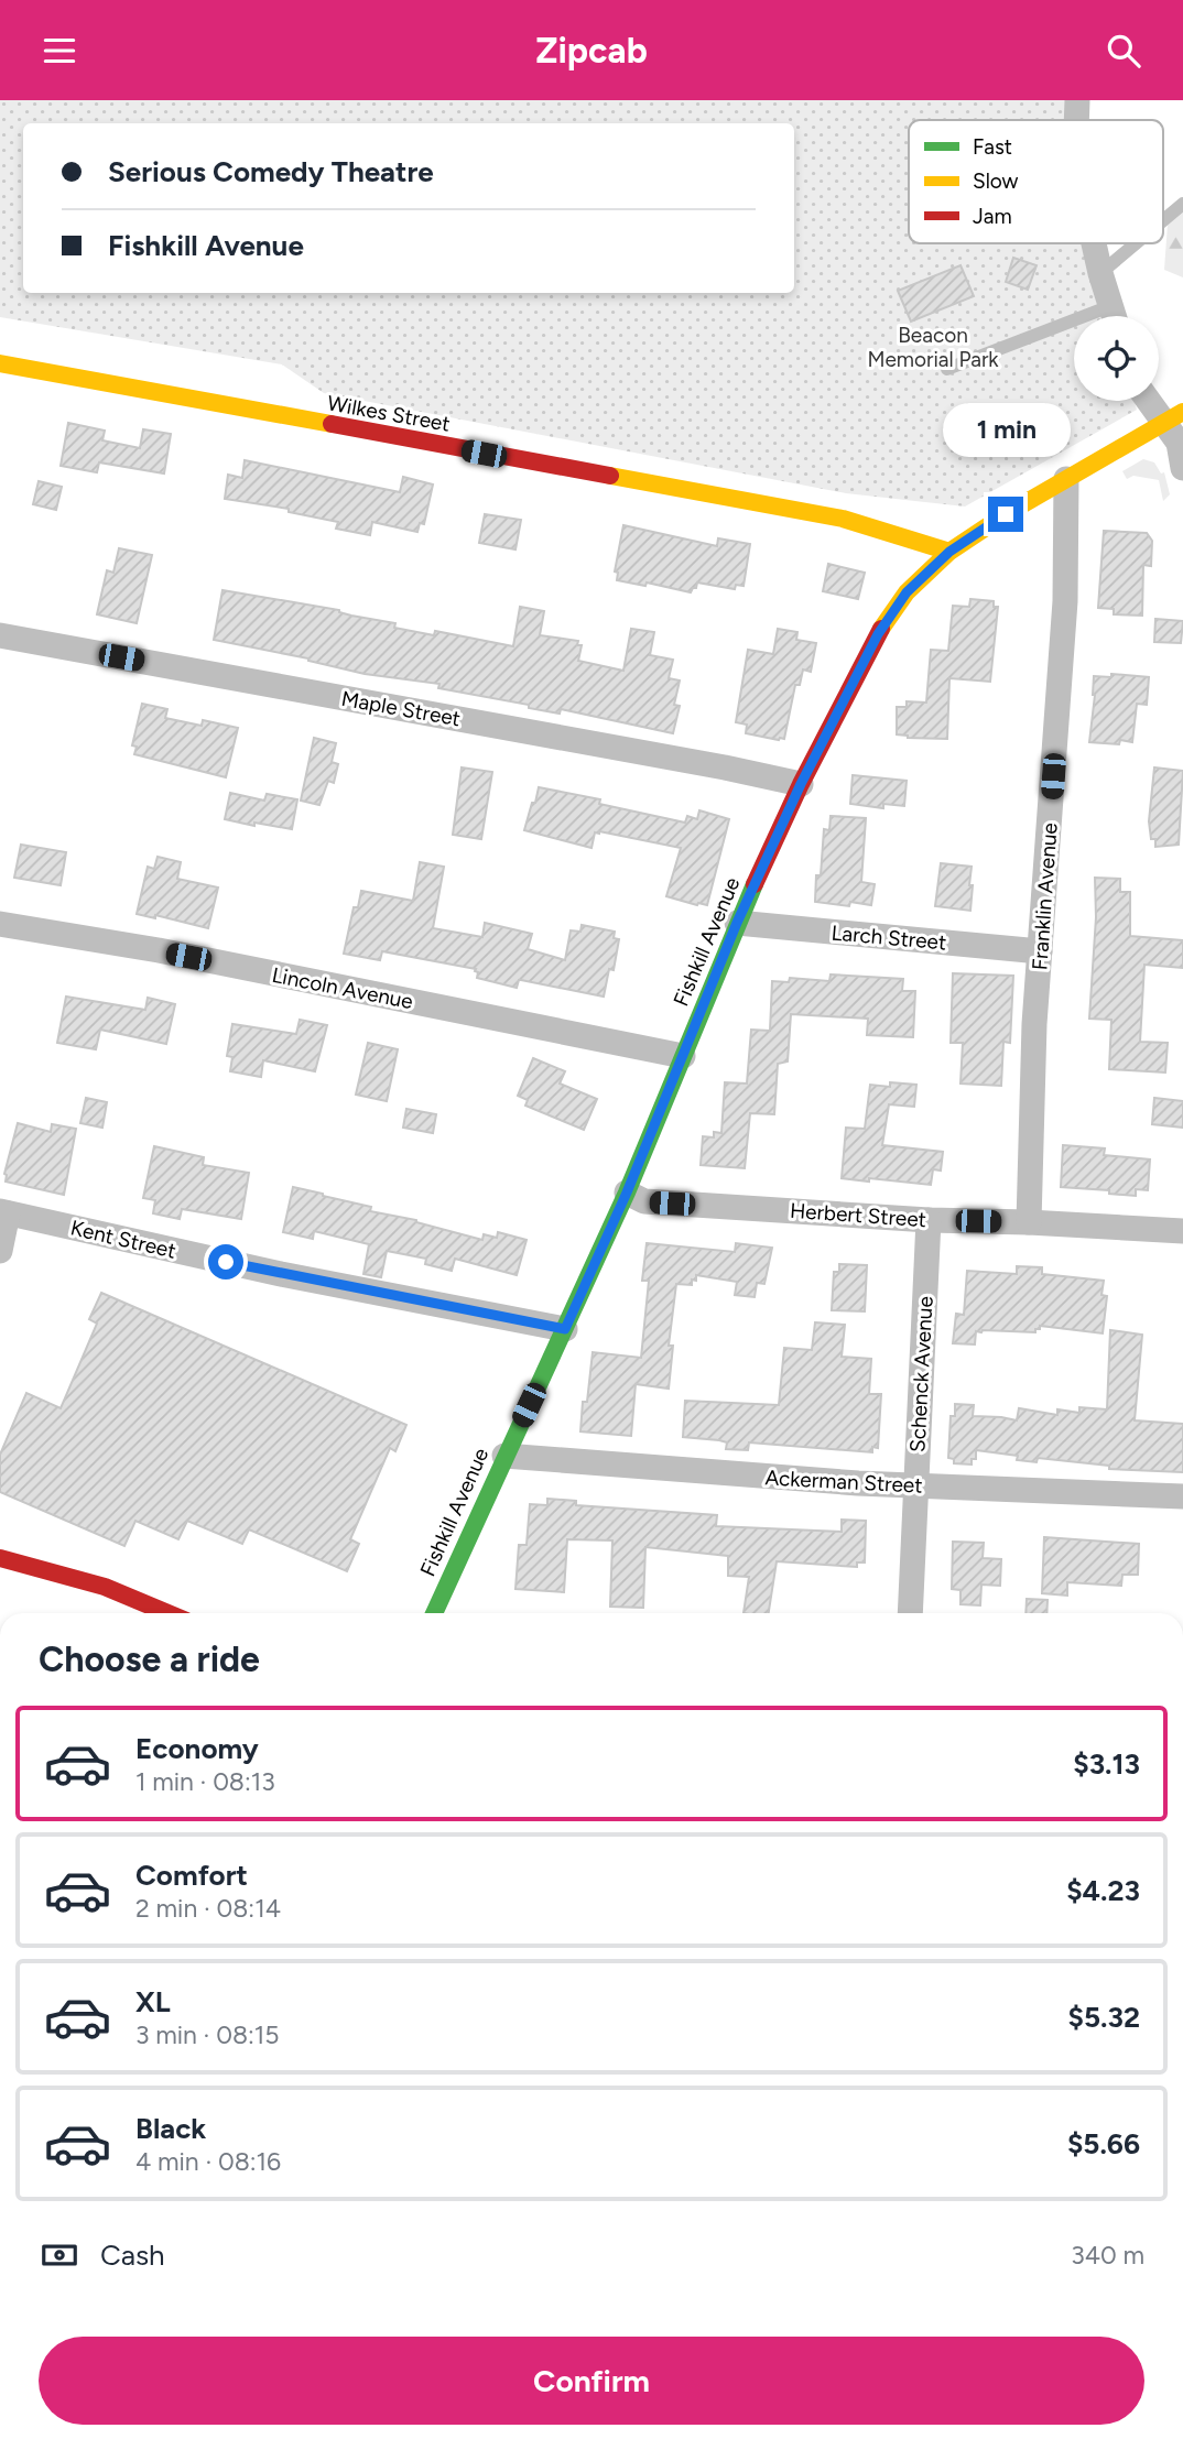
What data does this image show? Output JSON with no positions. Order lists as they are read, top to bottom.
{
  "streets": {
    "main road": ["Wilkes Street", "Fishkill Avenue"],
    "street": [
      "Maple Street",
      "Franklin Avenue",
      "Larch Street",
      "Lincoln Avenue",
      "Herbert Street",
      "Kent Street",
      "Schenck Avenue",
      "Ackerman Street"
    ]
  },
  "crossings": [
    ["Wilkes Street", "Fishkill Avenue"],
    ["Maple Street", "Fishkill Avenue"],
    ["Franklin Avenue", "Larch Street"],
    ["Franklin Avenue", "Fishkill Avenue"],
    ["Franklin Avenue", "Herbert Street"],
    ["Larch Street", "Fishkill Avenue"],
    ["Fishkill Avenue", "Lincoln Avenue"],
    ["Fishkill Avenue", "Herbert Street"],
    ["Fishkill Avenue", "Kent Street"],
    ["Fishkill Avenue", "Ackerman Street"],
    ["Herbert Street", "Schenck Avenue"],
    ["Schenck Avenue", "Ackerman Street"]
  ],
  "parks": ["Beacon Memorial Park"],
  "legend": ["Fast", "Slow", "Jam"],
  "page": {
    "header": "Zipcab",
    "banner": ["Serious Comedy Theatre", "Fishkill Avenue"],
    "bubble": "1 min",
    "heading": "Choose a ride",
    "list": [
      {
        "name": "Economy",
        "note": "1 min · 08:13",
        "value": "$3.13"
      },
      {
        "name": "Comfort",
        "note": "2 min · 08:14",
        "value": "$4.23"
      },
      {
        "name": "XL",
        "note": "3 min · 08:15",
        "value": "$5.32"
      },
      {
        "name": "Black",
        "note": "4 min · 08:16",
        "value": "$5.66"
      }
    ],
    "pay": ["Cash", "340 m"],
    "buttons": "Confirm"
  }
}
